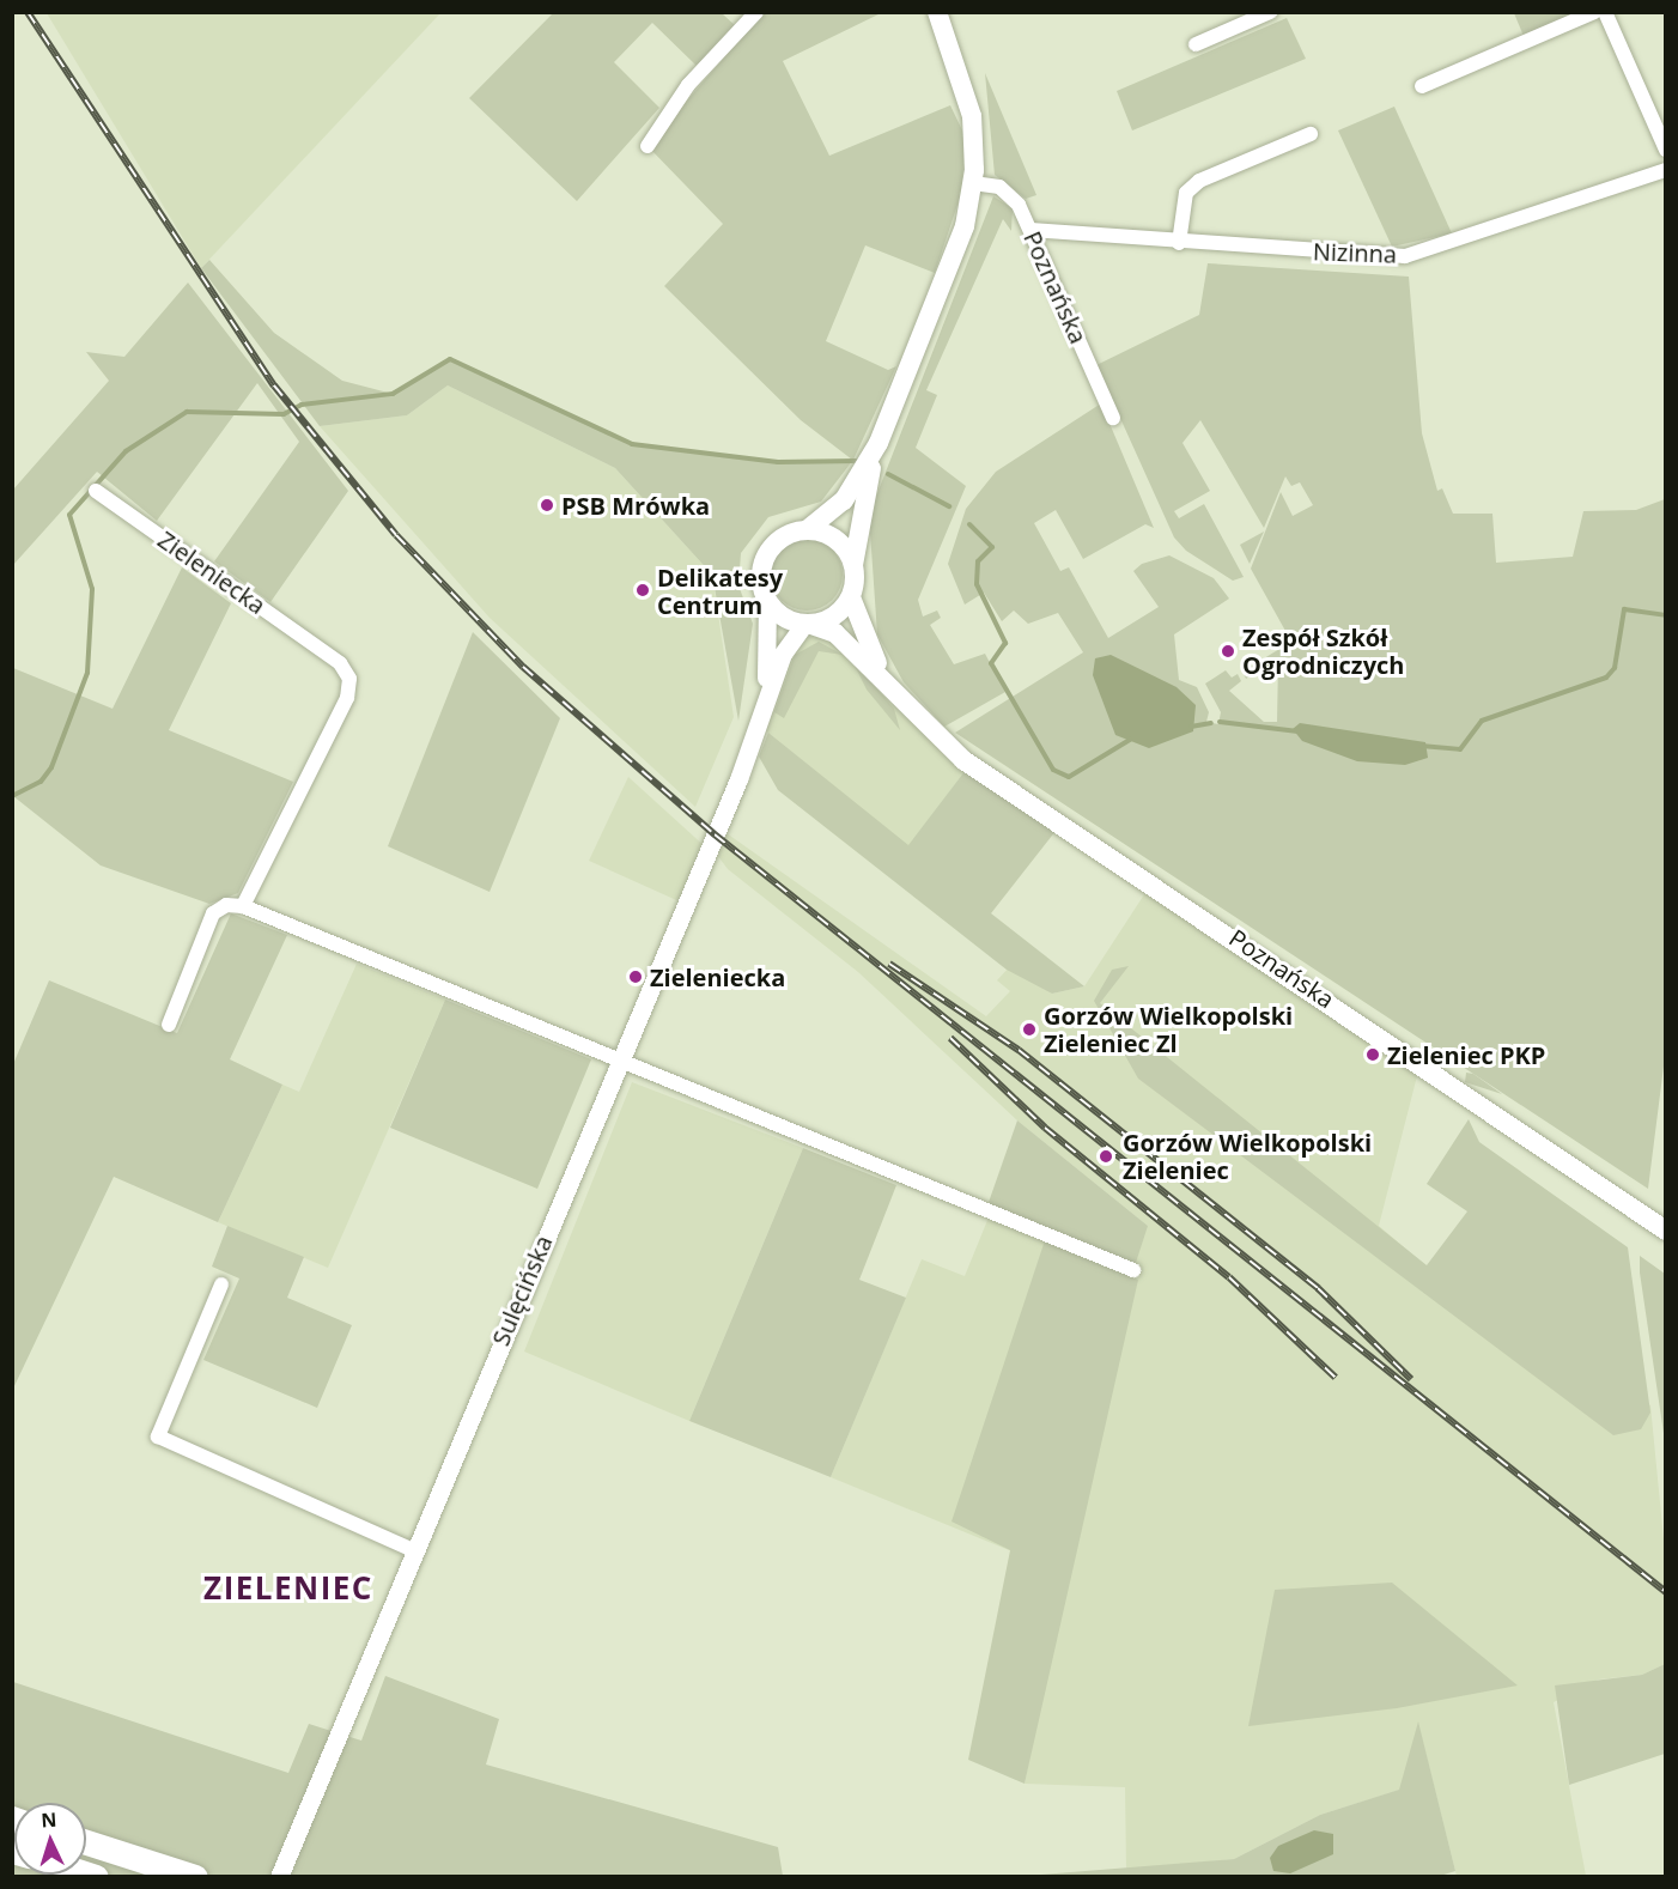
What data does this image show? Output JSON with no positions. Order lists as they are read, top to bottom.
{
  "streets": {
    "main road": ["Poznańska"],
    "street": ["Nizinna", "Zieleniecka", "Sulęcińska"]
  },
  "crossings": [
    ["Nizinna", "Poznańska"],
    ["Poznańska", "Sulęcińska"]
  ],
  "districts": ["ZIELENIEC"],
  "places": [
    "PSB Mrówka",
    "Delikatesy Centrum",
    "Zespół Szkół Ogrodniczych",
    "Zieleniecka",
    "Gorzów Wielkopolski Zieleniec Zl",
    "Zieleniec PKP",
    "Gorzów Wielkopolski Zieleniec"
  ],
  "north": "top"
}
